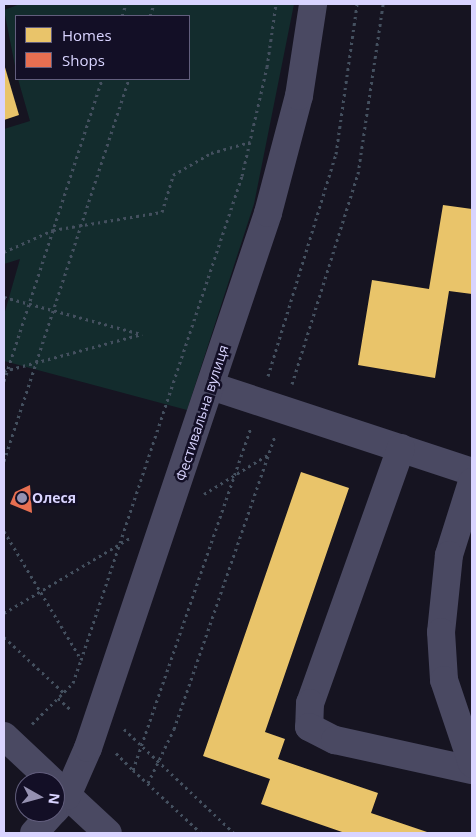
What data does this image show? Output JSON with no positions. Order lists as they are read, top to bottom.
{
  "streets": {
    "street": ["Фестивальна вулиця"]
  },
  "places": ["Олеся"],
  "legend": ["Homes", "Shops"],
  "north": "right"
}
